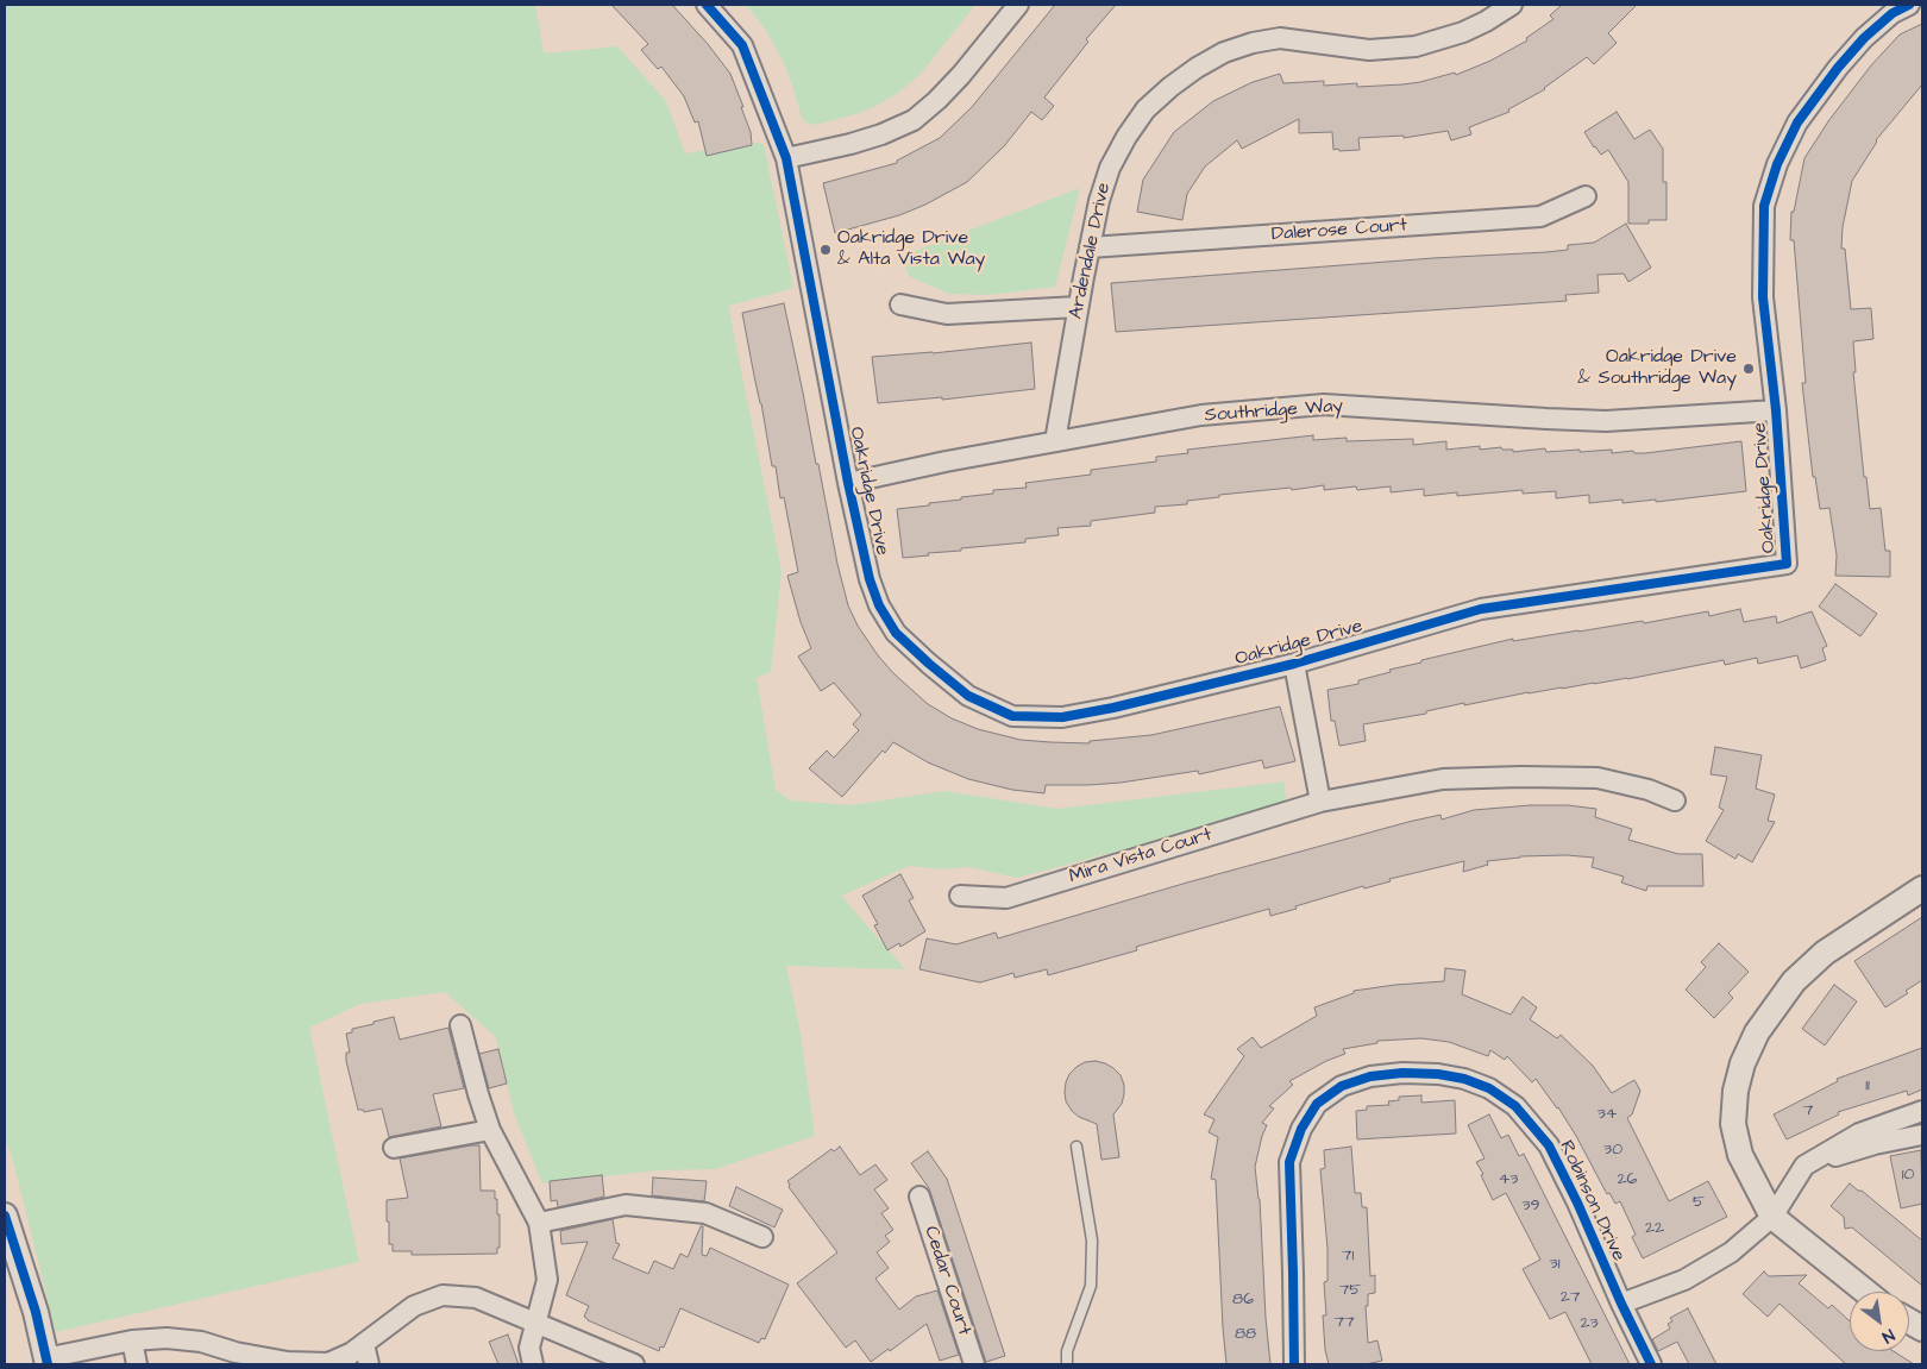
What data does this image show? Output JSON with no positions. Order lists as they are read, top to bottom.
{
  "streets": {
    "street": [
      "Dalerose Court",
      "Ardendale Drive",
      "Southridge Way",
      "Oakridge Drive",
      "Mira Vista Court",
      "Robinson Drive",
      "Cedar Court"
    ]
  },
  "crossings": [
    ["Dalerose Court", "Ardendale Drive"],
    ["Ardendale Drive", "Southridge Way"],
    ["Southridge Way", "Oakridge Drive"]
  ],
  "places": ["Oakridge Drive & Alta Vista Way", "Oakridge Drive & Southridge Way"],
  "house_numbers": [
    "11",
    "7",
    "34",
    "30",
    "10",
    "43",
    "26",
    "5",
    "39",
    "22",
    "71",
    "31",
    "75",
    "27",
    "86",
    "77",
    "23",
    "88"
  ],
  "north": "bottom right"
}
